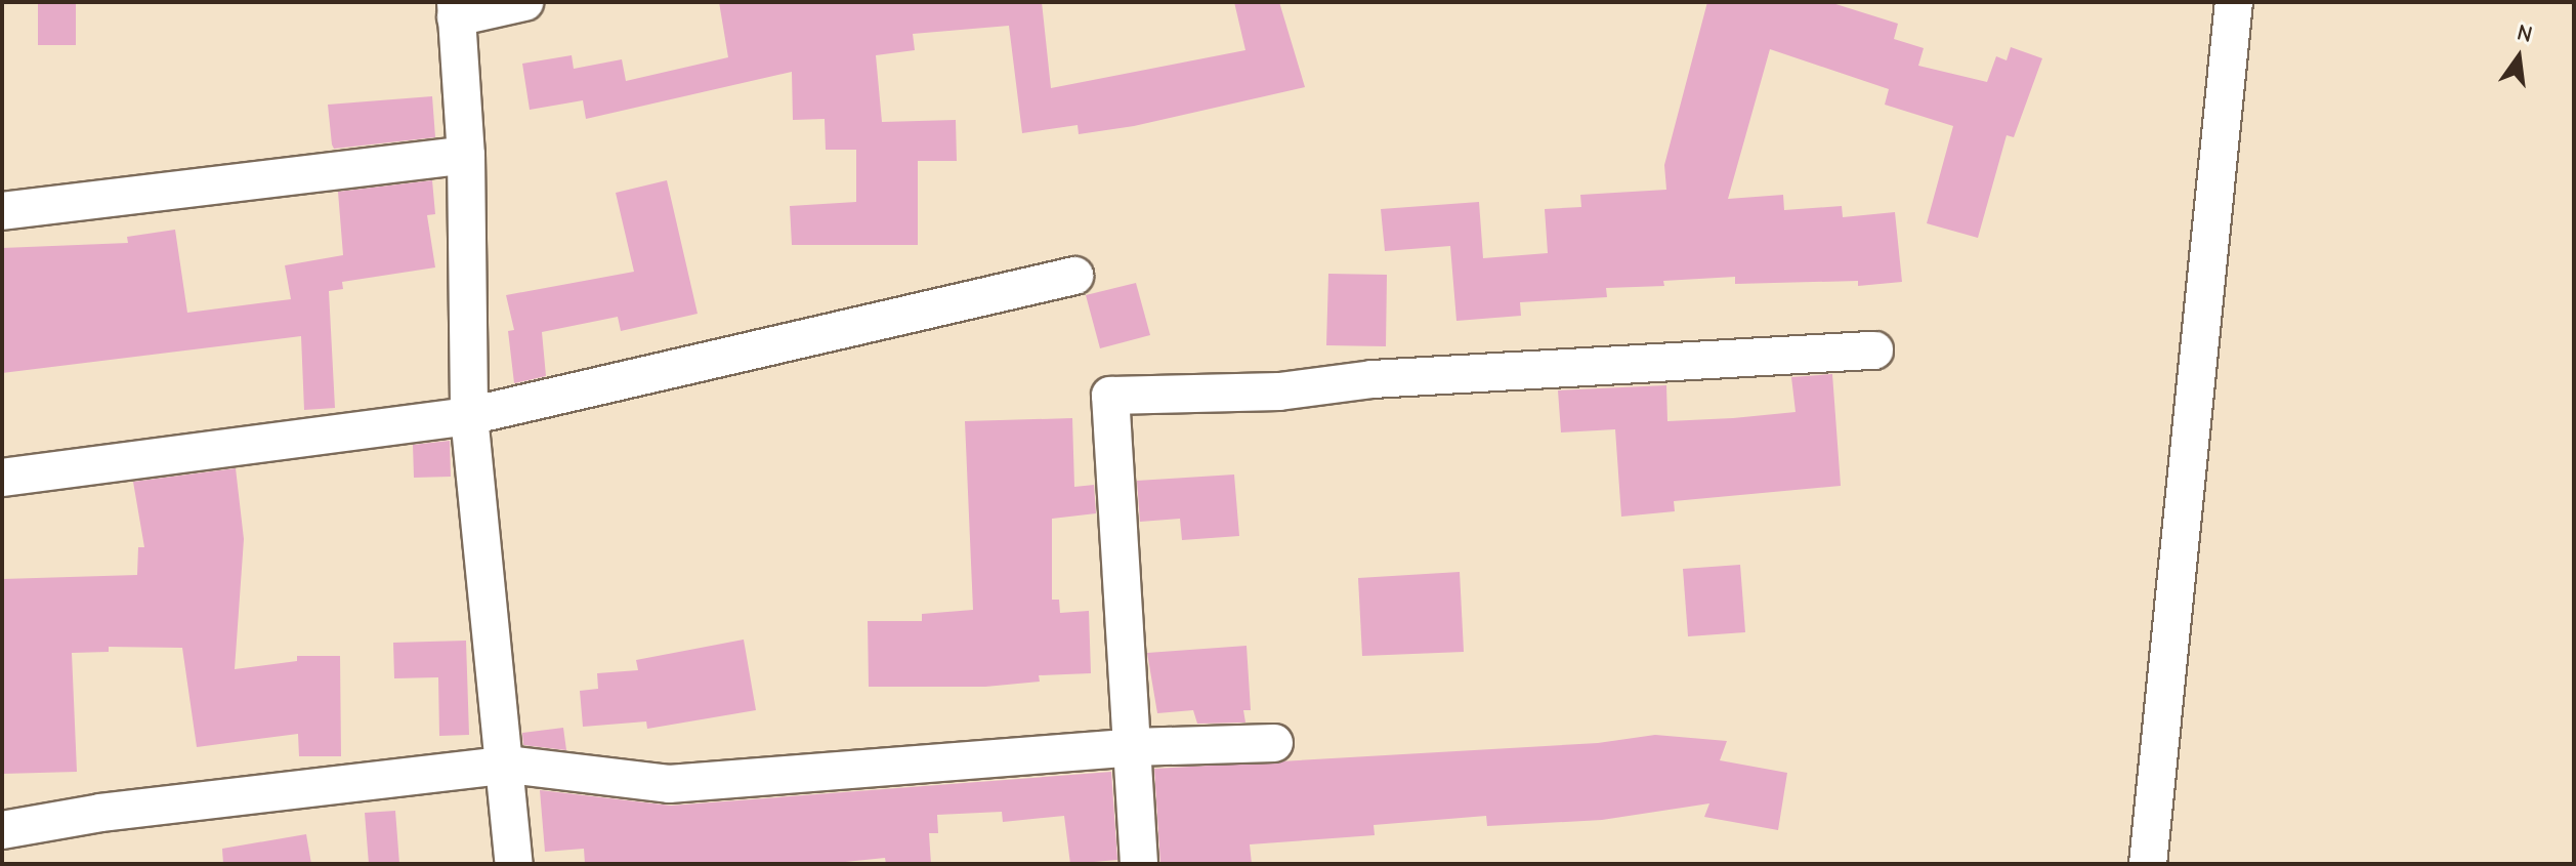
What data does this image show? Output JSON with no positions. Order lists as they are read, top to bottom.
{
  "north": "top"
}
